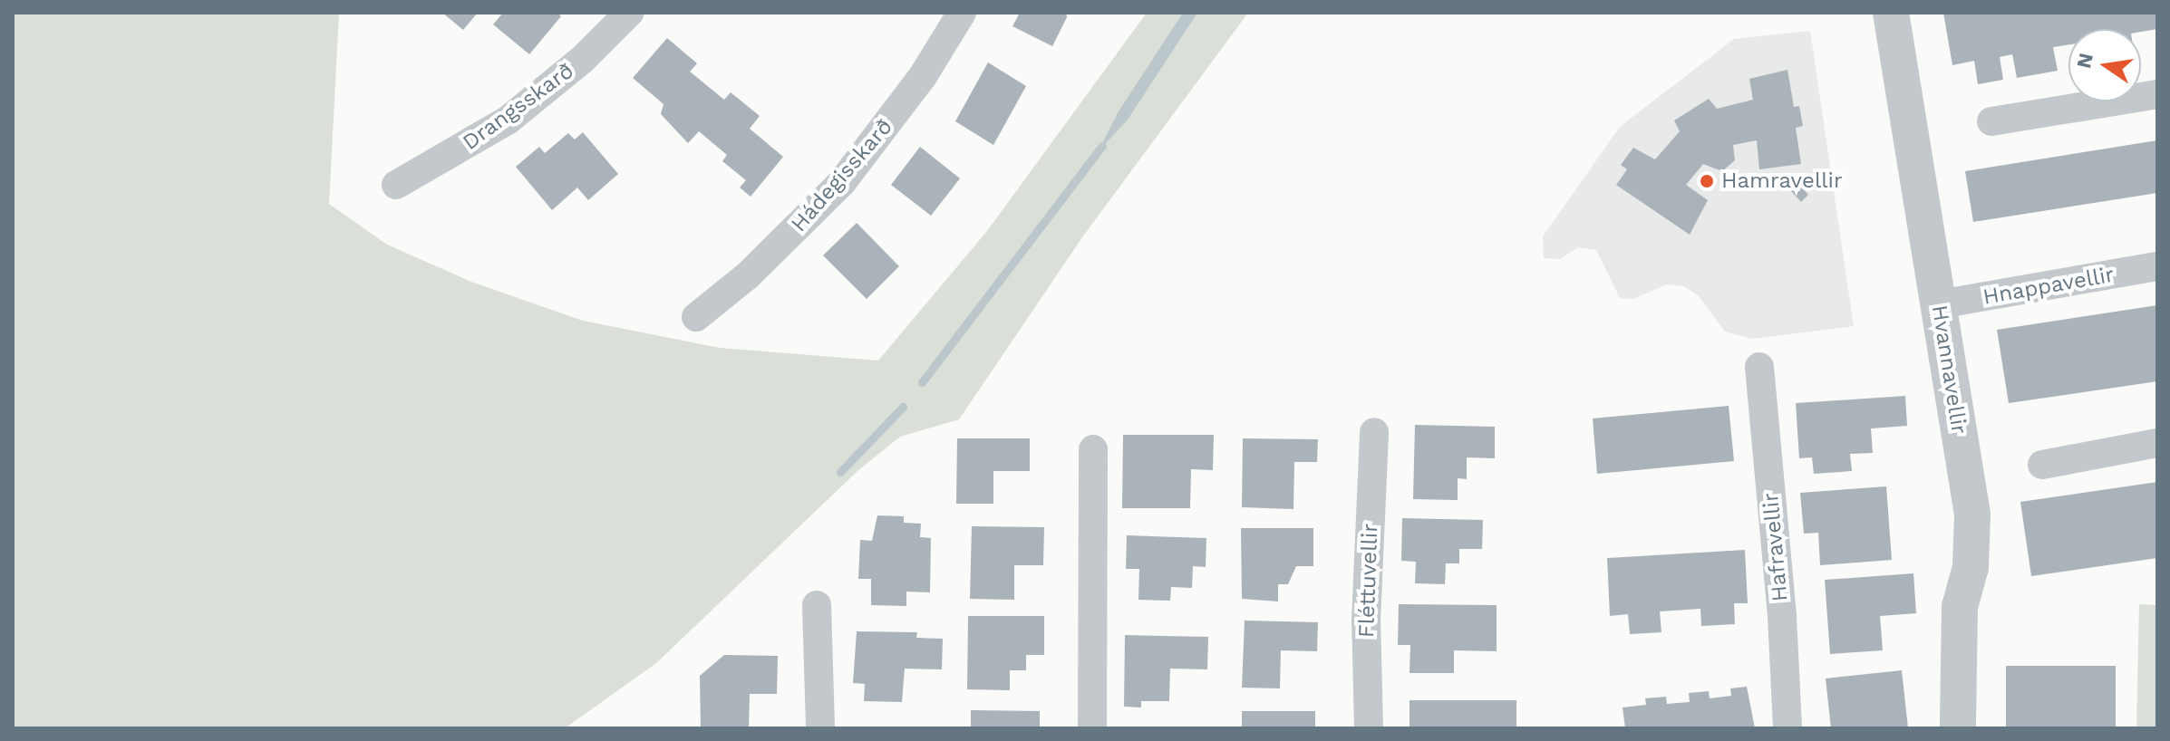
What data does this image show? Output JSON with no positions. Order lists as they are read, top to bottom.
{
  "streets": {
    "street": [
      "Drangsskarð",
      "Hádegisskarð",
      "Hnappavellir",
      "Hvannavellir",
      "Hafravellir",
      "Fléttuvellir"
    ]
  },
  "crossings": [
    ["Hnappavellir", "Hvannavellir"]
  ],
  "places": ["Hamravellir"],
  "north": "left"
}
